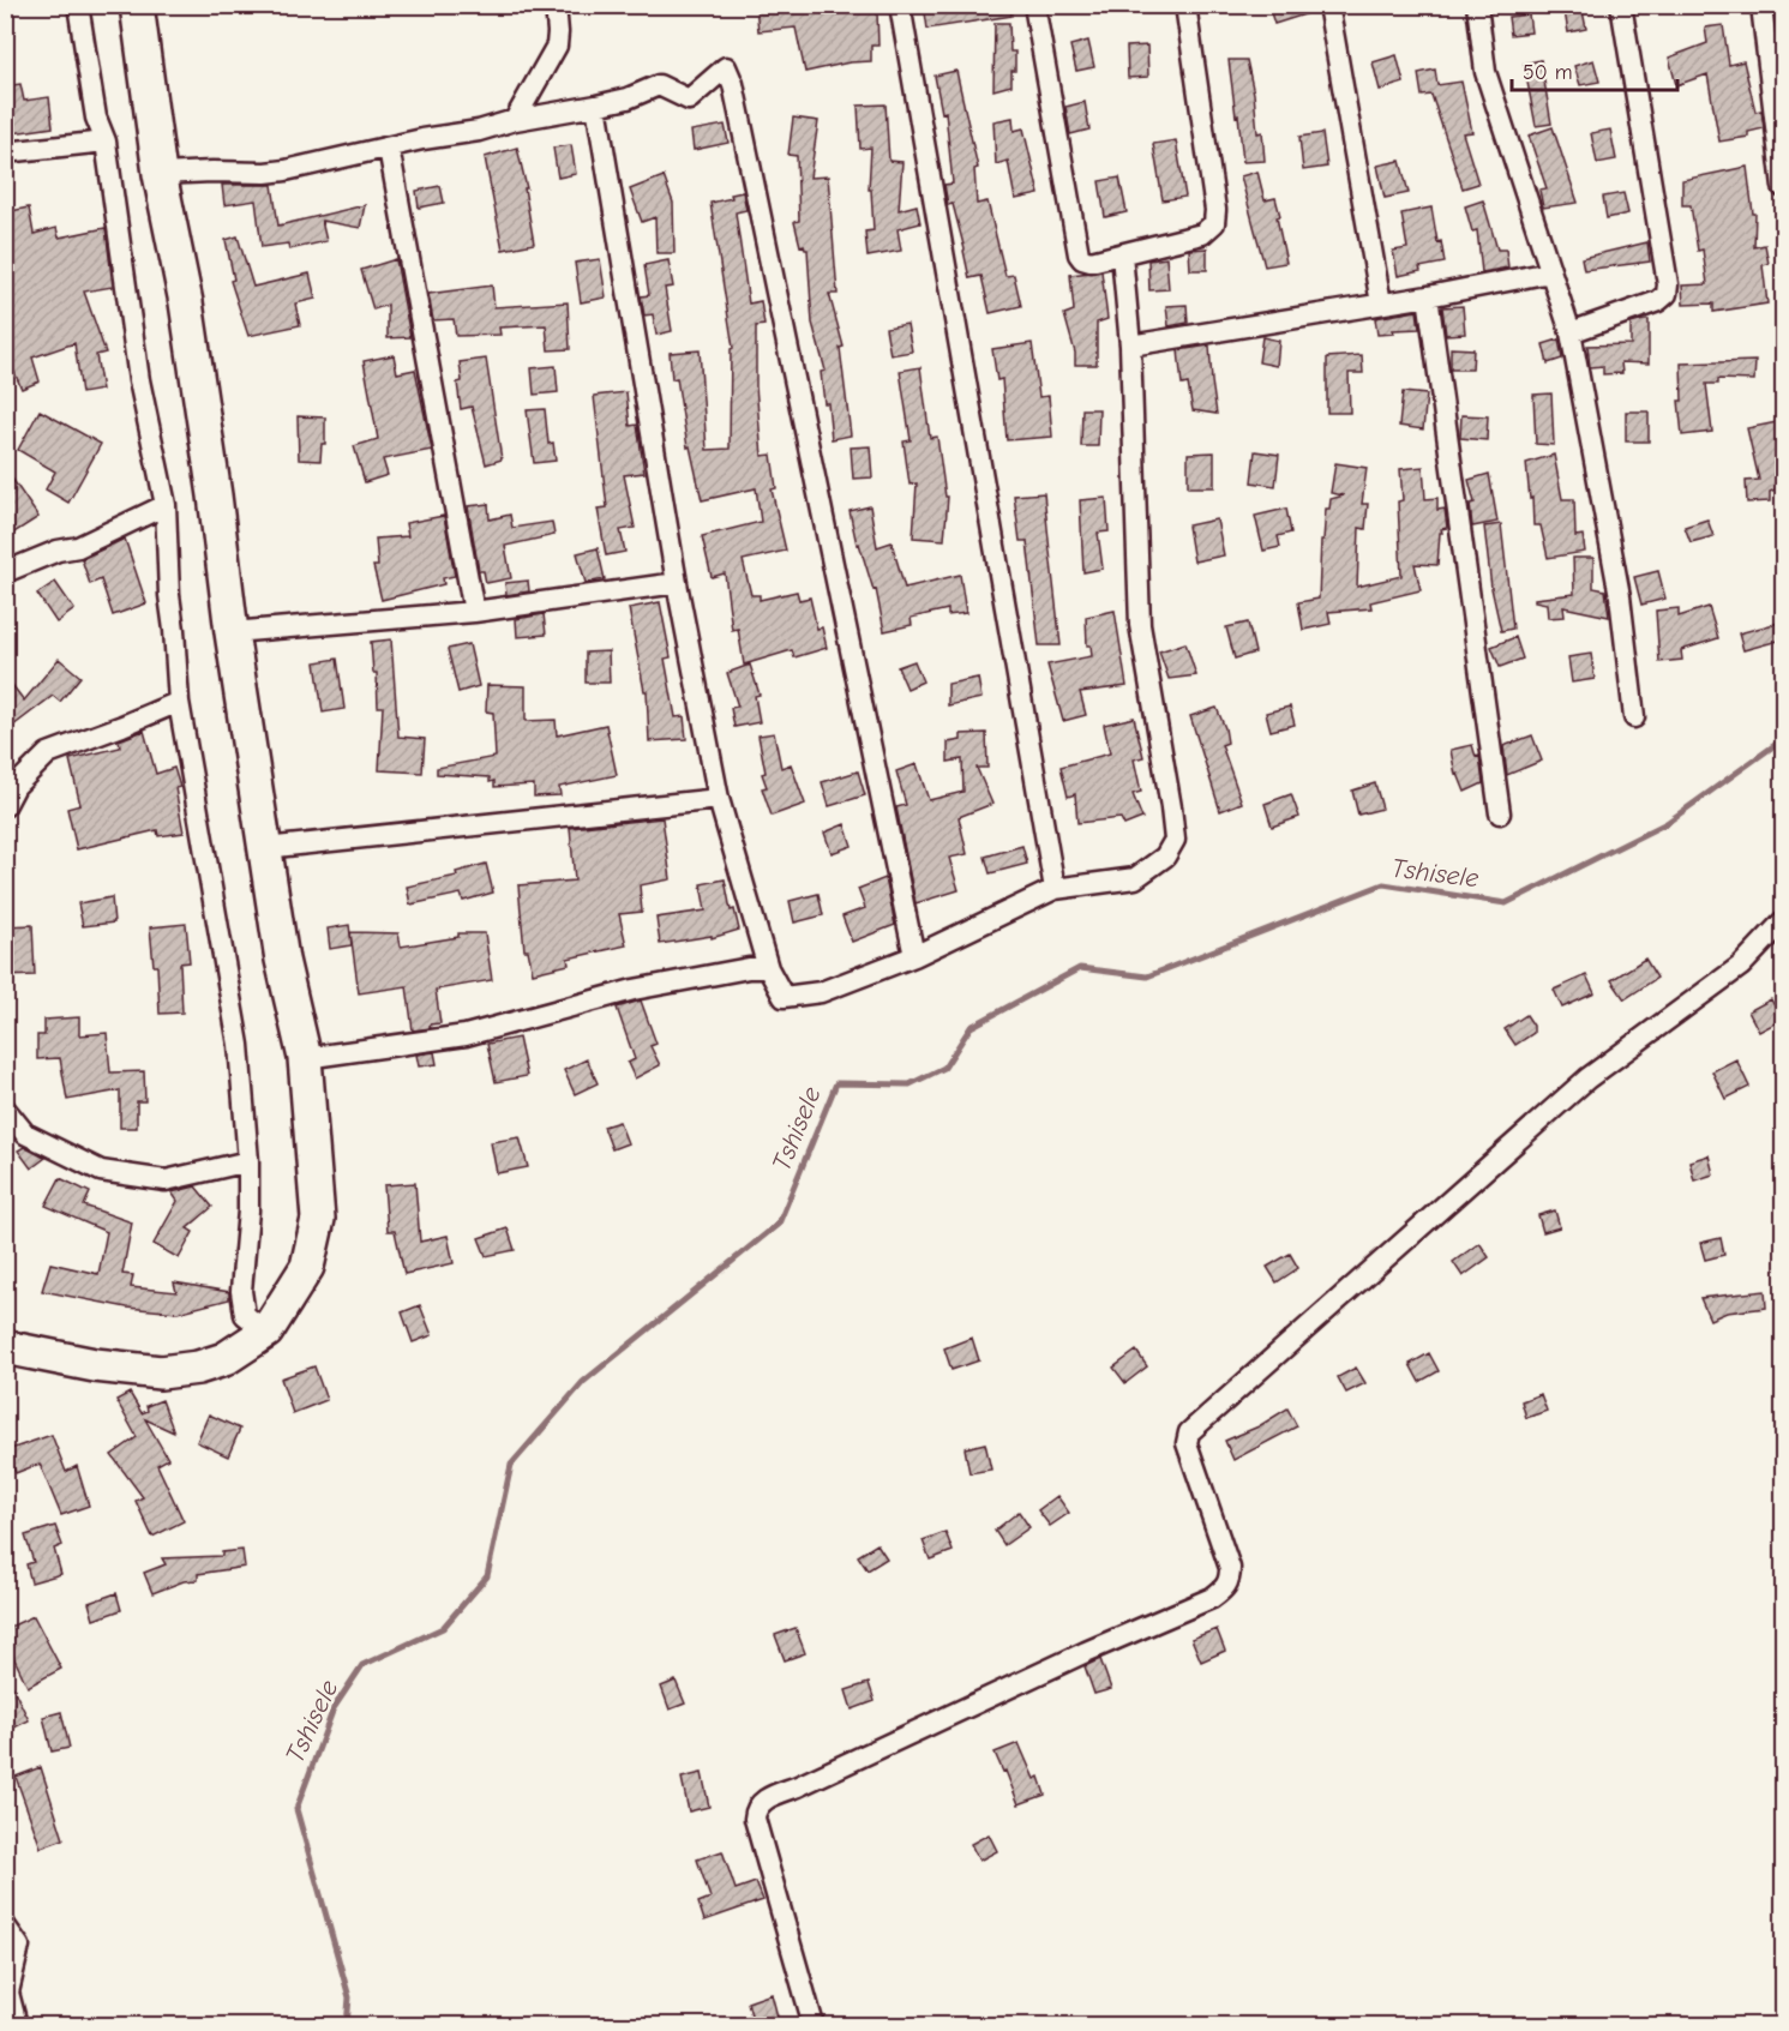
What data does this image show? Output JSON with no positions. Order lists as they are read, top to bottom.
{
  "water": ["Tshisele"],
  "scale_bar": "50 m"
}
